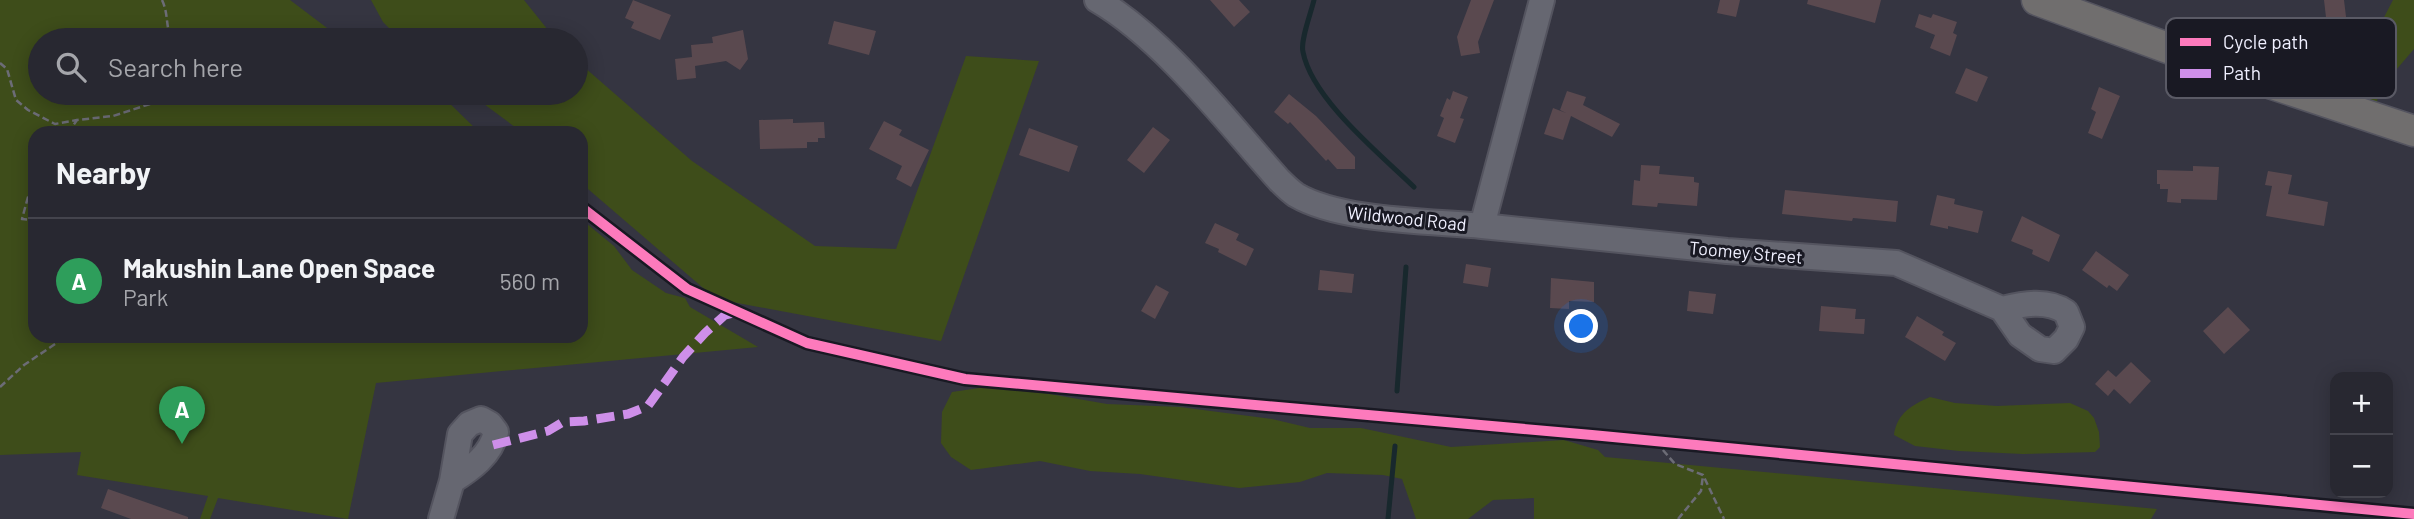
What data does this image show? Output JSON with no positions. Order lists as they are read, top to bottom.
{
  "streets": {
    "street": ["Wildwood Road", "Toomey Street"]
  },
  "crossings": [
    ["Wildwood Road", "Toomey Street"]
  ],
  "legend": ["Cycle path", "Path"],
  "page": {
    "search": "Search here",
    "heading": "Nearby",
    "list": [
      {
        "mark": "A",
        "name": "Makushin Lane Open Space",
        "note": "Park",
        "value": "560 m"
      }
    ],
    "map_buttons": ["+", "−"],
    "pins": "A"
  }
}
